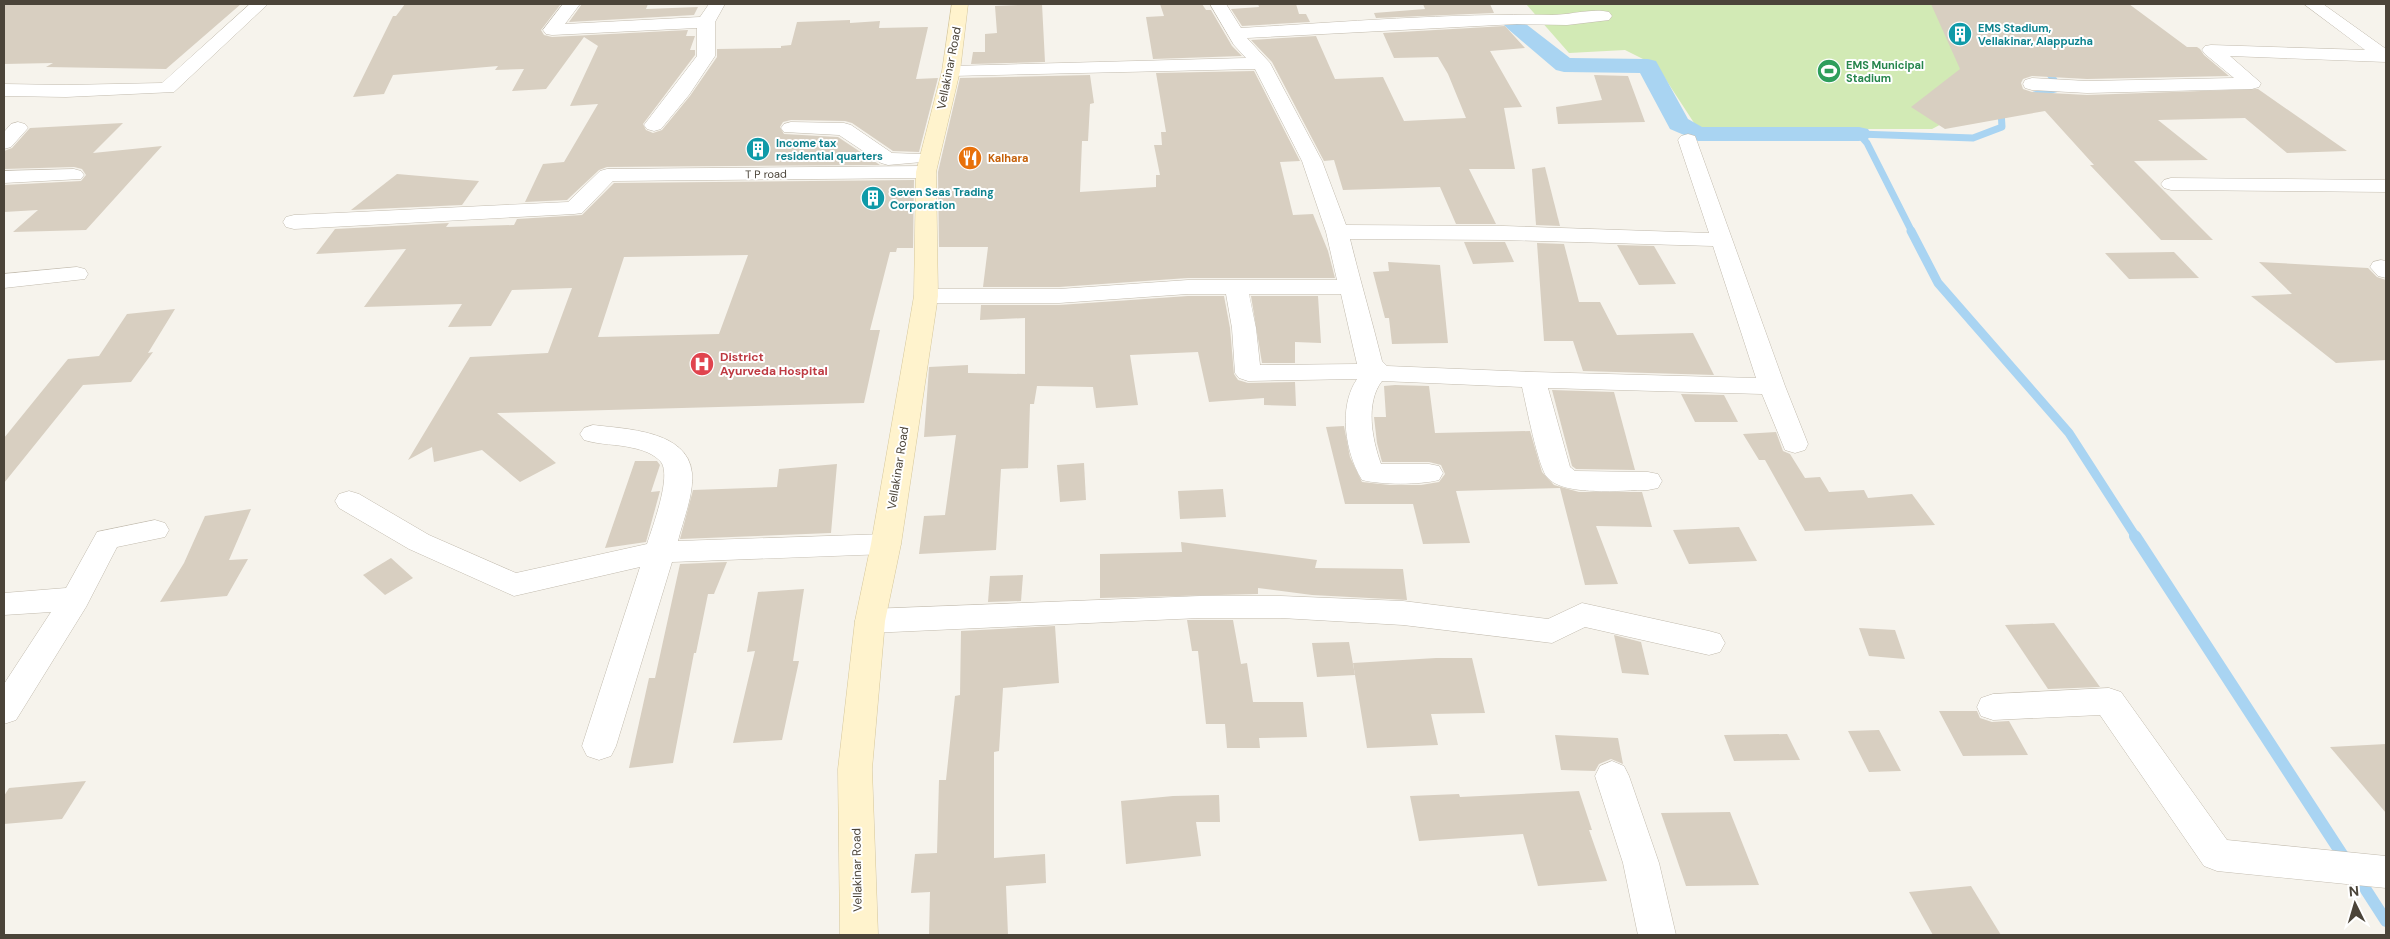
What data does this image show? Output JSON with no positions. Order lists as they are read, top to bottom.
{
  "streets": {
    "main road": ["Vellakinar Road"],
    "street": ["T P road"]
  },
  "crossings": [
    ["Vellakinar Road", "T P road"]
  ],
  "places": {
    "building": ["EMS Stadium, Vellakinar, Alappuzha", "Income tax residential quarters", "Seven Seas Trading Corporation"],
    "sports": ["EMS Municipal Stadium"],
    "restaurant": ["Kalhara"],
    "hospital": ["District Ayurveda Hospital"]
  },
  "north": "top"
}
